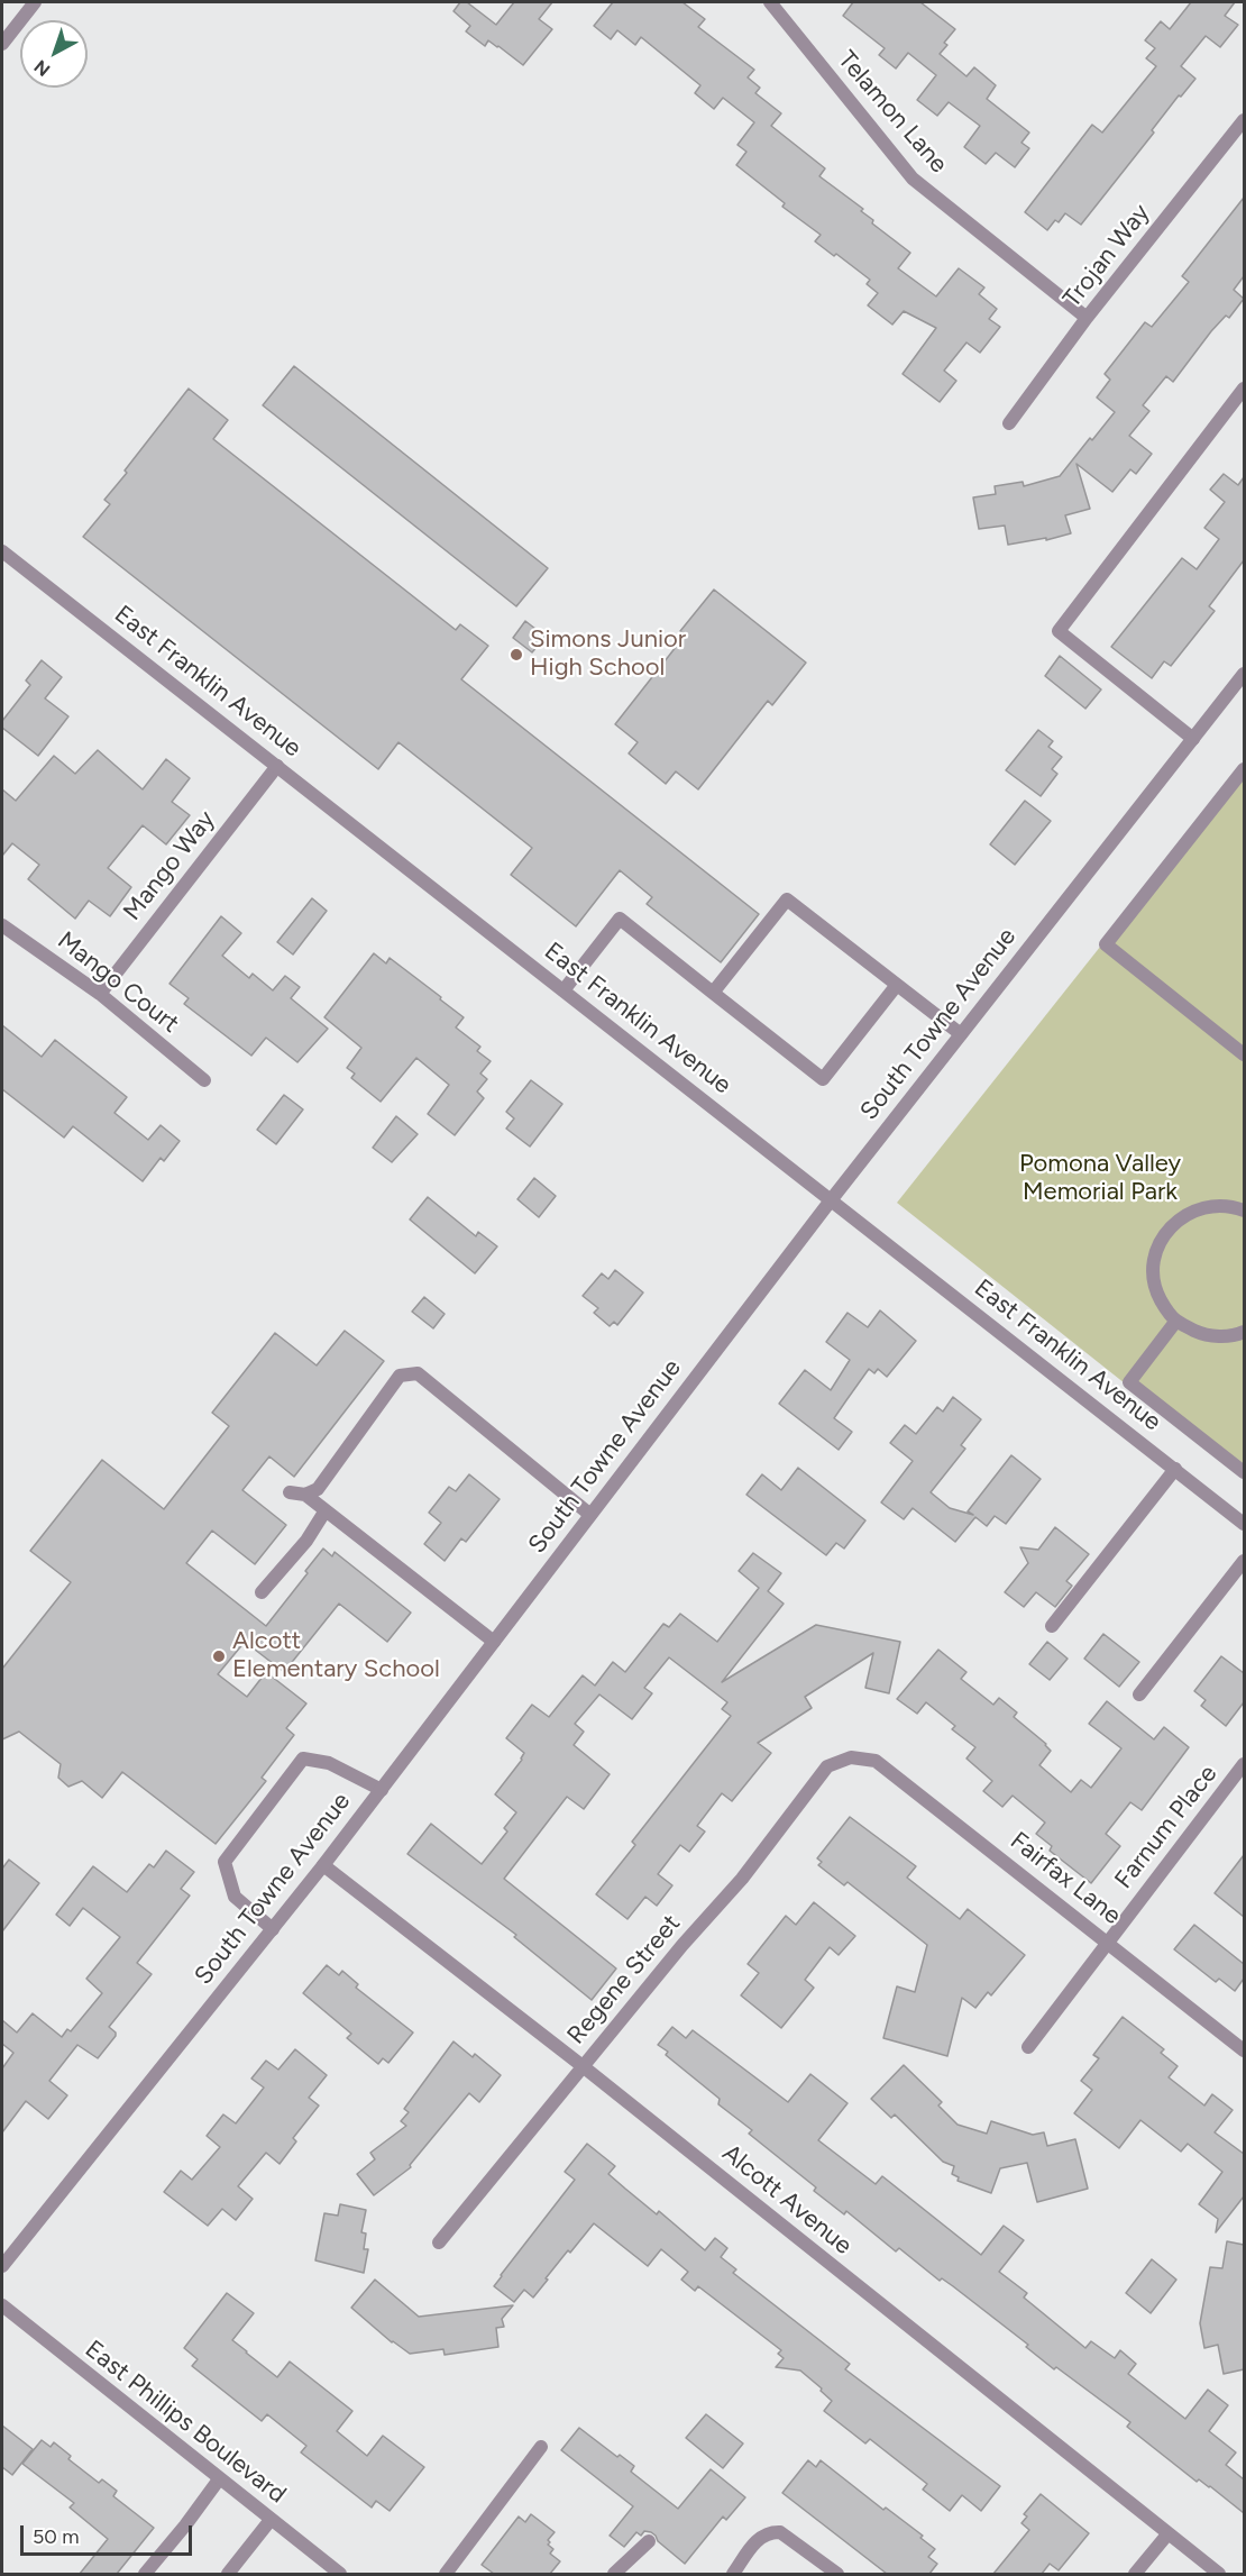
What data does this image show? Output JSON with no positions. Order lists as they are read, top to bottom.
{
  "streets": {
    "street": [
      "Telamon Lane",
      "Trojan Way",
      "East Franklin Avenue",
      "Mango Way",
      "Mango Court",
      "South Towne Avenue",
      "Farnum Place",
      "Fairfax Lane",
      "Regene Street",
      "Alcott Avenue",
      "East Phillips Boulevard"
    ]
  },
  "crossings": [
    ["Telamon Lane", "Trojan Way"],
    ["East Franklin Avenue", "Mango Way"],
    ["East Franklin Avenue", "South Towne Avenue"],
    ["Mango Way", "Mango Court"],
    ["South Towne Avenue", "Alcott Avenue"],
    ["Farnum Place", "Fairfax Lane"],
    ["Fairfax Lane", "Regene Street"],
    ["Regene Street", "Alcott Avenue"]
  ],
  "parks": ["Pomona Valley Memorial Park"],
  "places": ["Simons Junior High School", "Alcott Elementary School"],
  "scale_bar": "50 m",
  "north": "bottom left"
}
